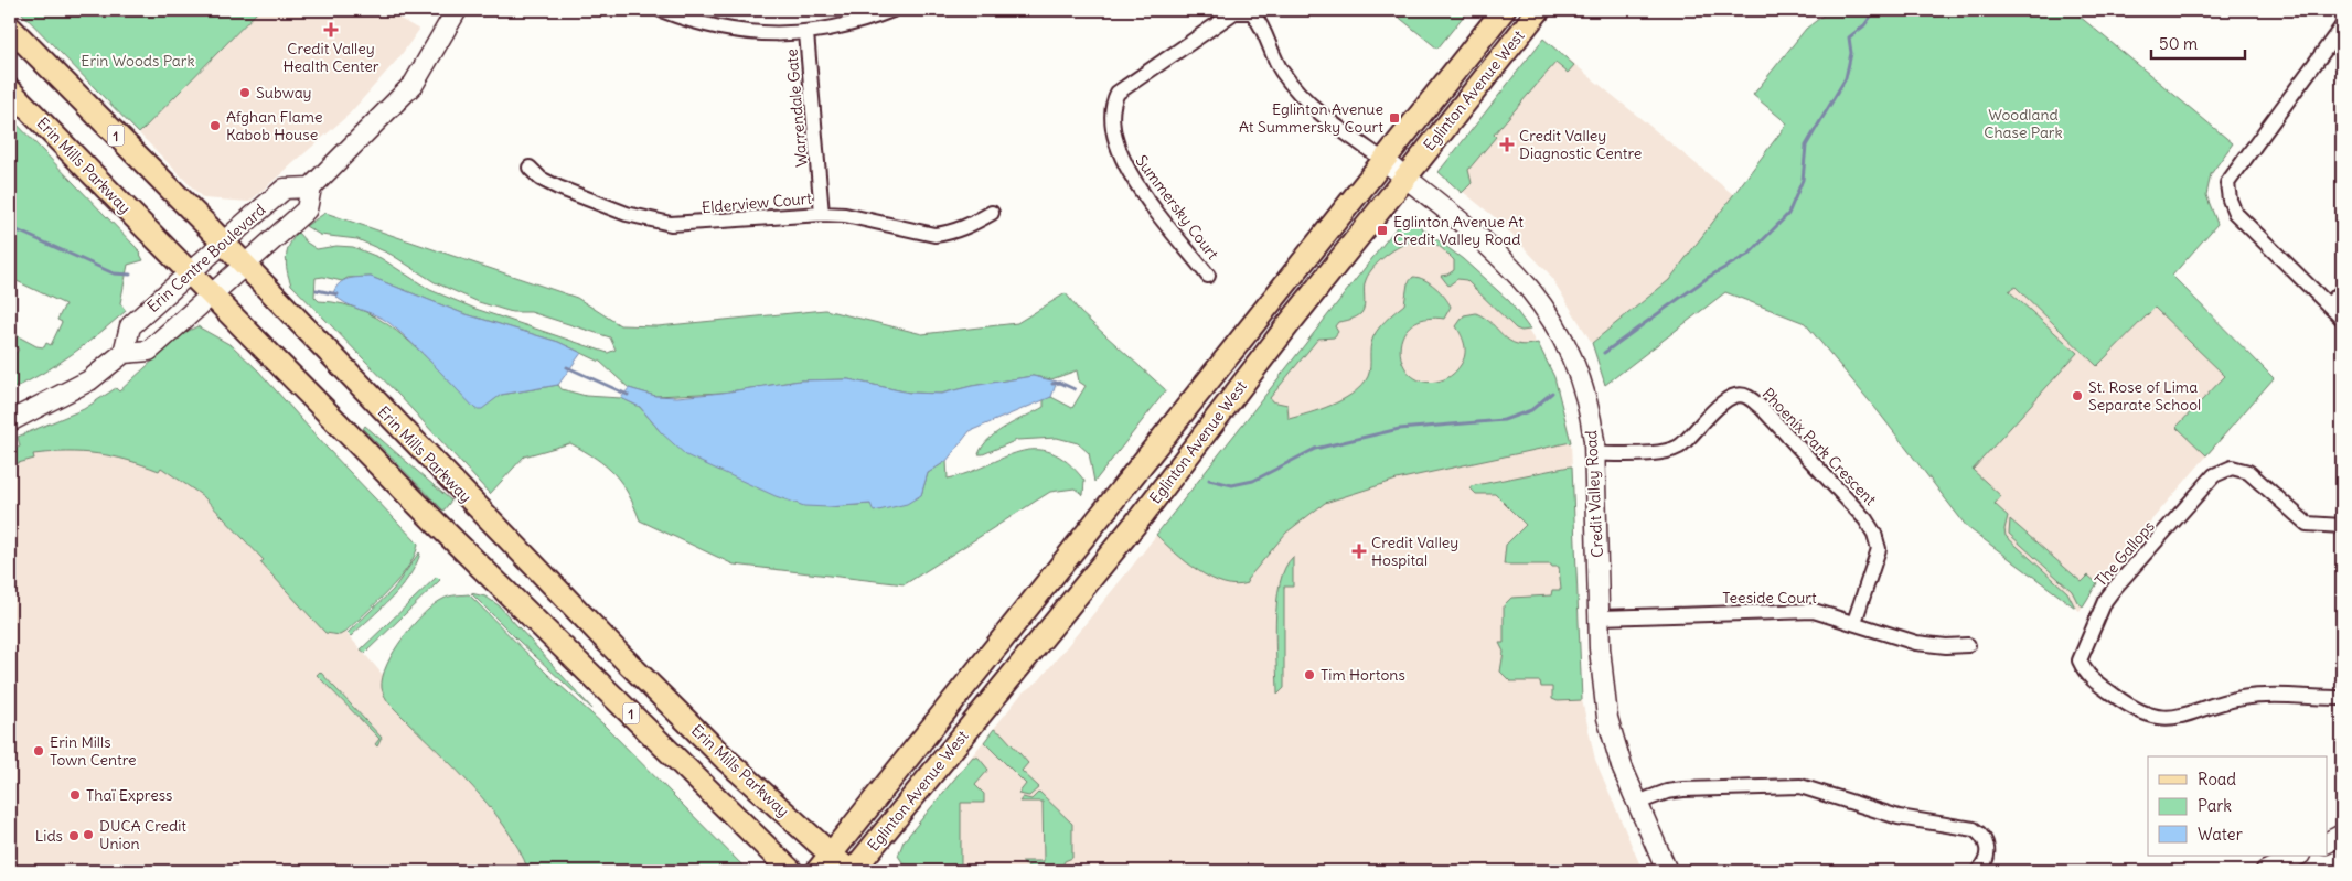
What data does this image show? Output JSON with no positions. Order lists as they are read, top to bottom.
{
  "streets": {
    "main road": ["Eglinton Avenue West", "1", "Erin Mills Parkway"],
    "street": [
      "Warrendale Gate",
      "Elderview Court",
      "Summersky Court",
      "Erin Centre Boulevard",
      "Phoenix Park Crescent",
      "Credit Valley Road",
      "The Gallops",
      "Teeside Court"
    ]
  },
  "crossings": [
    ["Eglinton Avenue West", "Erin Mills Parkway"],
    ["Eglinton Avenue West", "Summersky Court"],
    ["Eglinton Avenue West", "Credit Valley Road"],
    ["Warrendale Gate", "Elderview Court"],
    ["Erin Mills Parkway", "Erin Centre Boulevard"],
    ["Summersky Court", "Credit Valley Road"],
    ["Phoenix Park Crescent", "Credit Valley Road"],
    ["Phoenix Park Crescent", "Teeside Court"],
    ["Credit Valley Road", "Teeside Court"]
  ],
  "parks": ["Erin Woods Park", "Woodland Chase Park"],
  "places": {
    "health": ["Credit Valley Health Center", "Credit Valley Diagnostic Centre", "Credit Valley Hospital"],
    "other": [
      "Subway",
      "Afghan Flame Kabob House",
      "St. Rose of Lima Separate School",
      "Tim Hortons",
      "Erin Mills Town Centre",
      "Thaï Express",
      "DUCA Credit Union",
      "Lids"
    ],
    "transit": ["Eglinton Avenue At Summersky Court", "Eglinton Avenue At Credit Valley Road"]
  },
  "legend": ["Road", "Park", "Water"],
  "scale_bar": "50 m"
}
